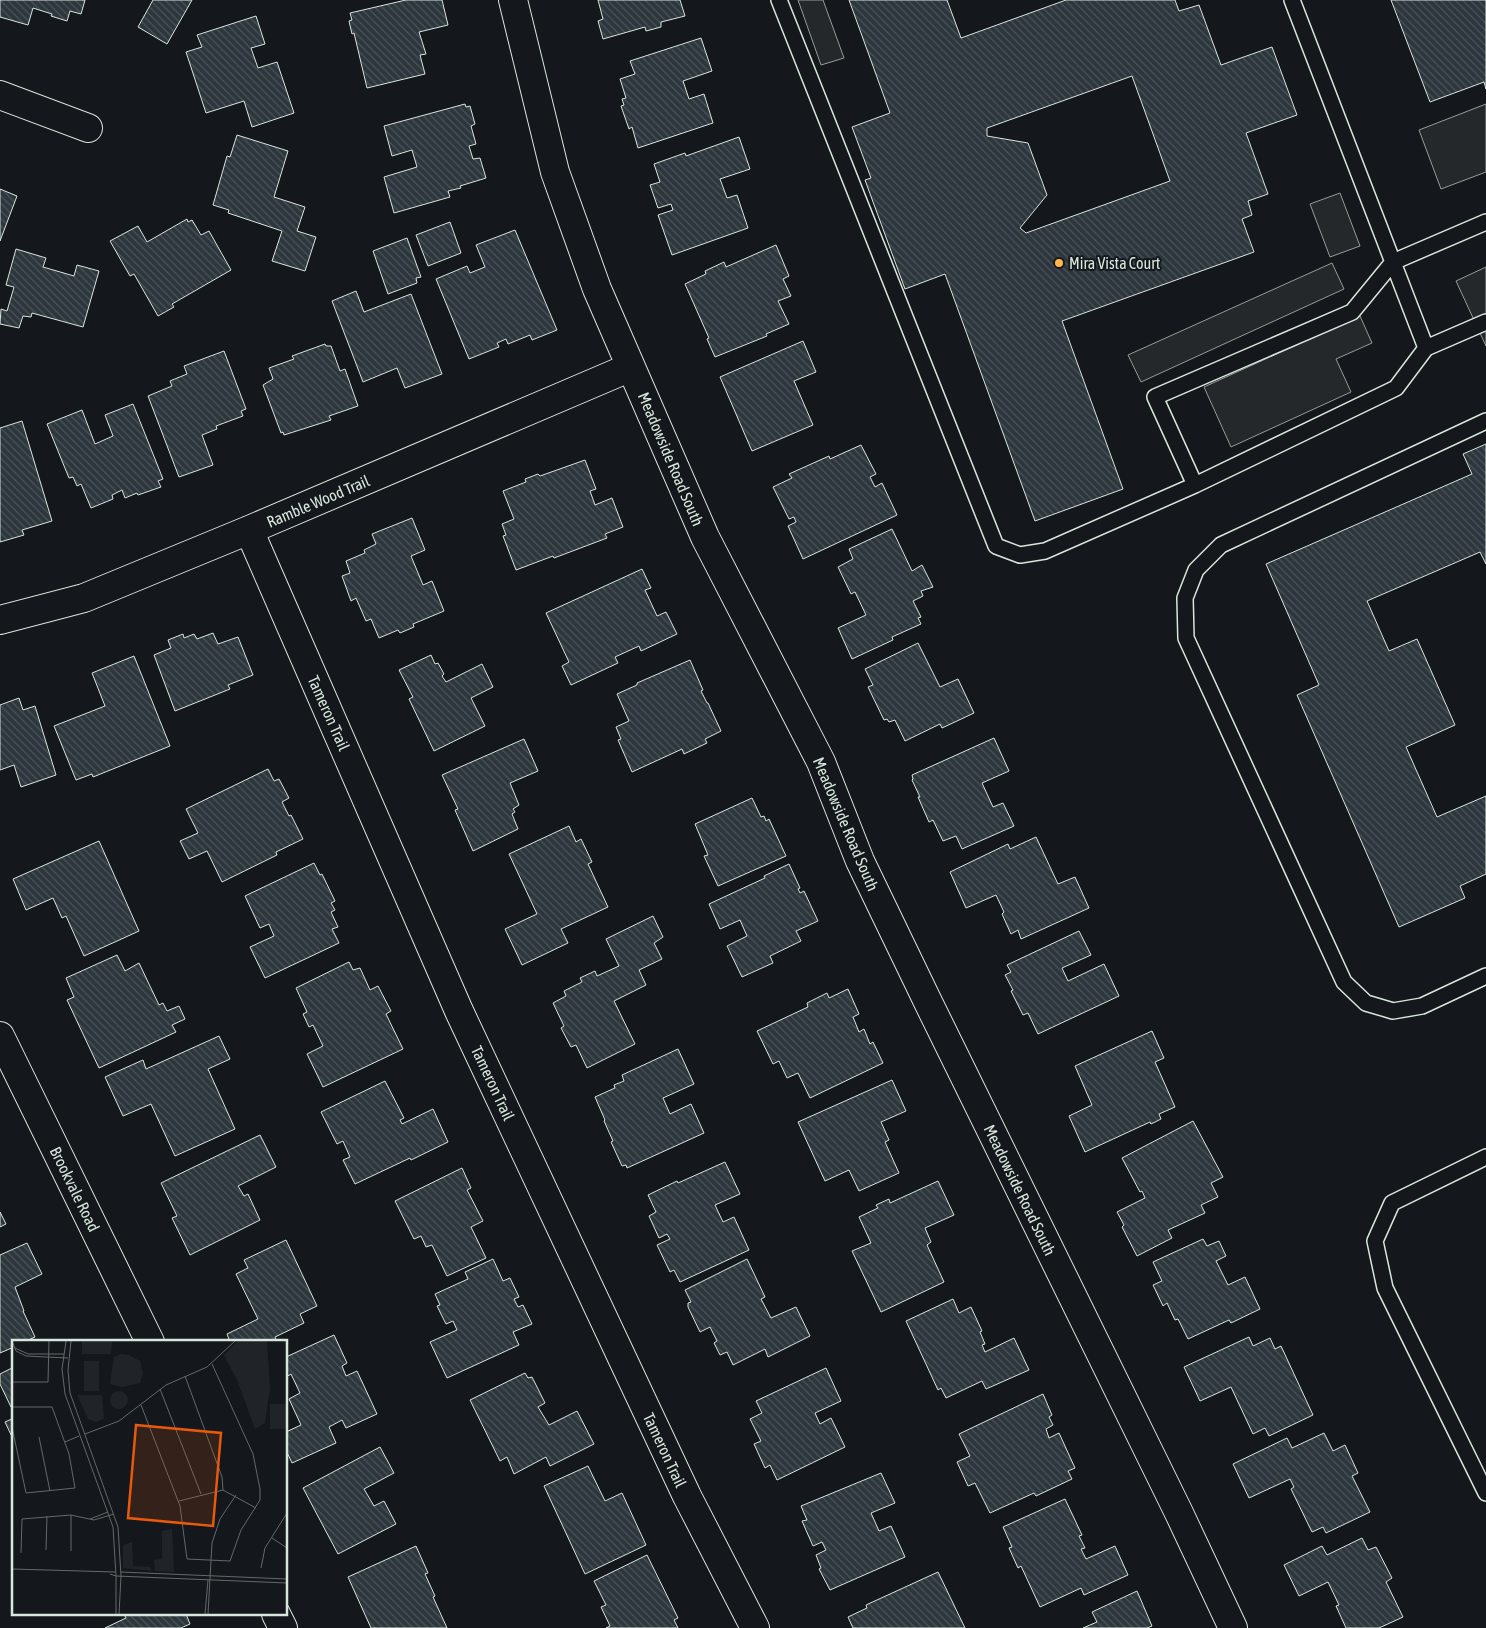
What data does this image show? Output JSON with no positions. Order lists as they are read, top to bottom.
{
  "streets": {
    "street": [
      "Meadowside Road South",
      "Ramble Wood Trail",
      "Tameron Trail",
      "Brookvale Road"
    ]
  },
  "crossings": [
    ["Meadowside Road South", "Ramble Wood Trail"],
    ["Ramble Wood Trail", "Tameron Trail"]
  ],
  "places": ["Mira Vista Court"]
}
